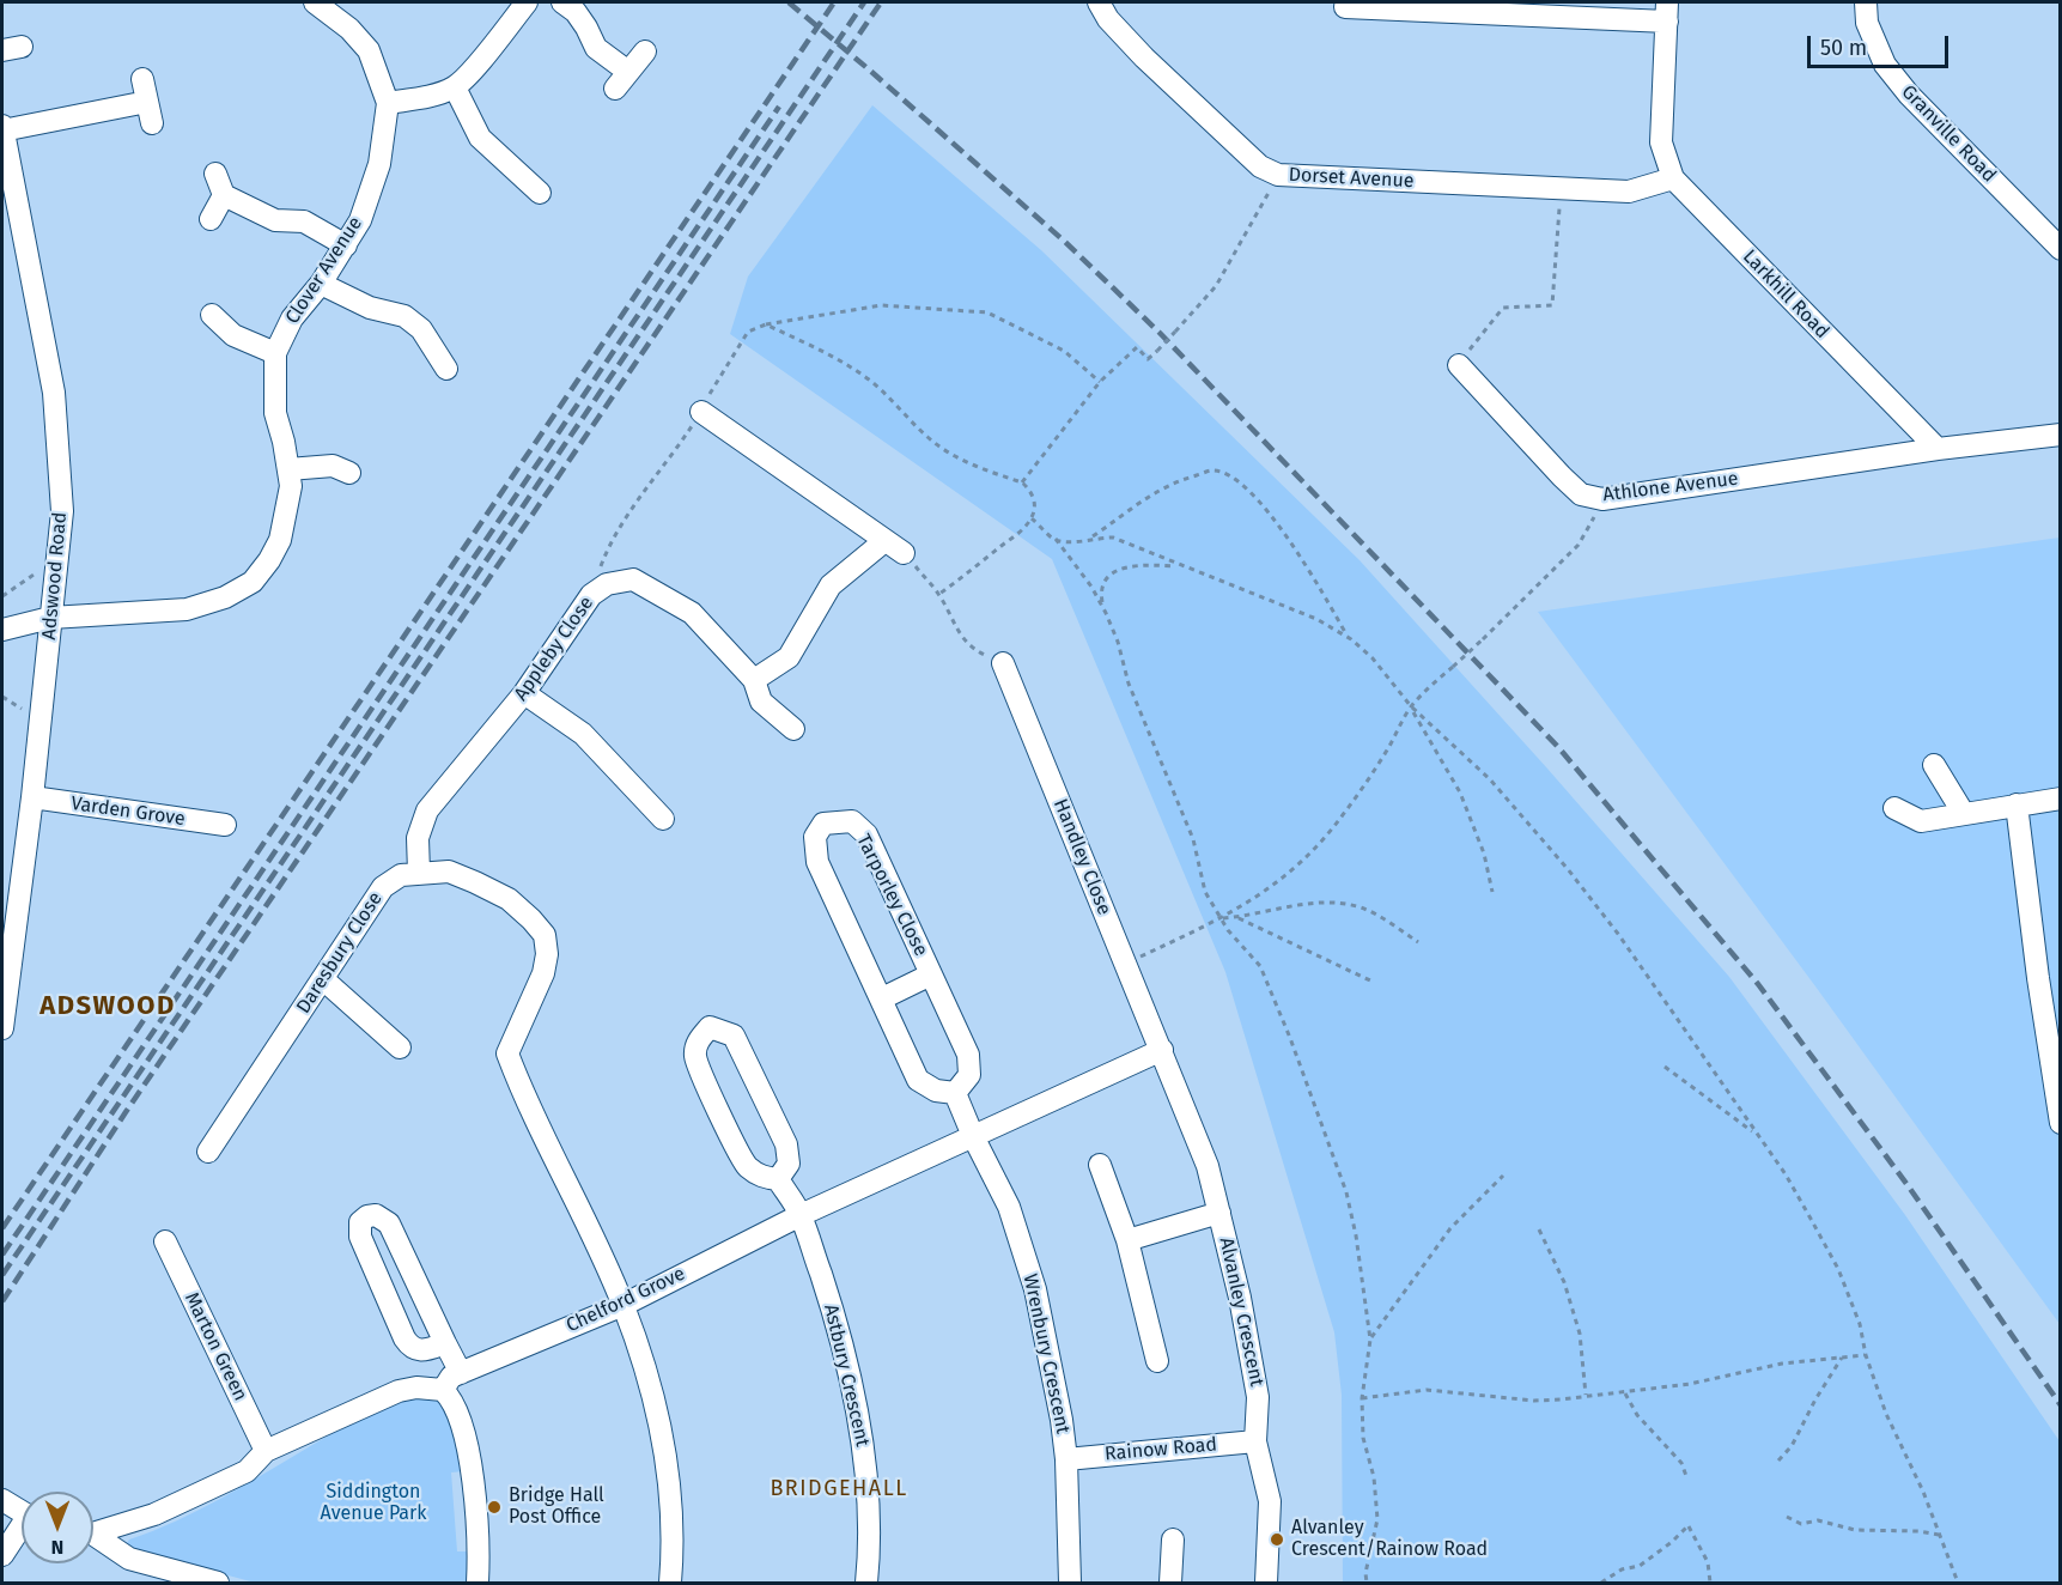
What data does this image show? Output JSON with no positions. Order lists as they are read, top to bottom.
{
  "streets": {
    "street": [
      "Granville Road",
      "Dorset Avenue",
      "Clover Avenue",
      "Larkhill Road",
      "Athlone Avenue",
      "Adswood Road",
      "Appleby Close",
      "Varden Grove",
      "Handley Close",
      "Tarporley Close",
      "Daresbury Close",
      "Chelford Grove",
      "Alvanley Crescent",
      "Marton Green",
      "Wrenbury Crescent",
      "Astbury Crescent",
      "Rainow Road"
    ]
  },
  "crossings": [
    ["Dorset Avenue", "Larkhill Road"],
    ["Clover Avenue", "Adswood Road"],
    ["Larkhill Road", "Athlone Avenue"],
    ["Adswood Road", "Varden Grove"],
    ["Appleby Close", "Daresbury Close"],
    ["Handley Close", "Chelford Grove"],
    ["Handley Close", "Alvanley Crescent"],
    ["Daresbury Close", "Chelford Grove"],
    ["Chelford Grove", "Alvanley Crescent"],
    ["Chelford Grove", "Wrenbury Crescent"],
    ["Chelford Grove", "Astbury Crescent"],
    ["Alvanley Crescent", "Rainow Road"],
    ["Wrenbury Crescent", "Rainow Road"]
  ],
  "districts": ["ADSWOOD", "BRIDGEHALL"],
  "parks": ["Siddington Avenue Park"],
  "places": ["Bridge Hall Post Office", "Alvanley Crescent/Rainow Road"],
  "scale_bar": "50 m",
  "north": "bottom"
}
